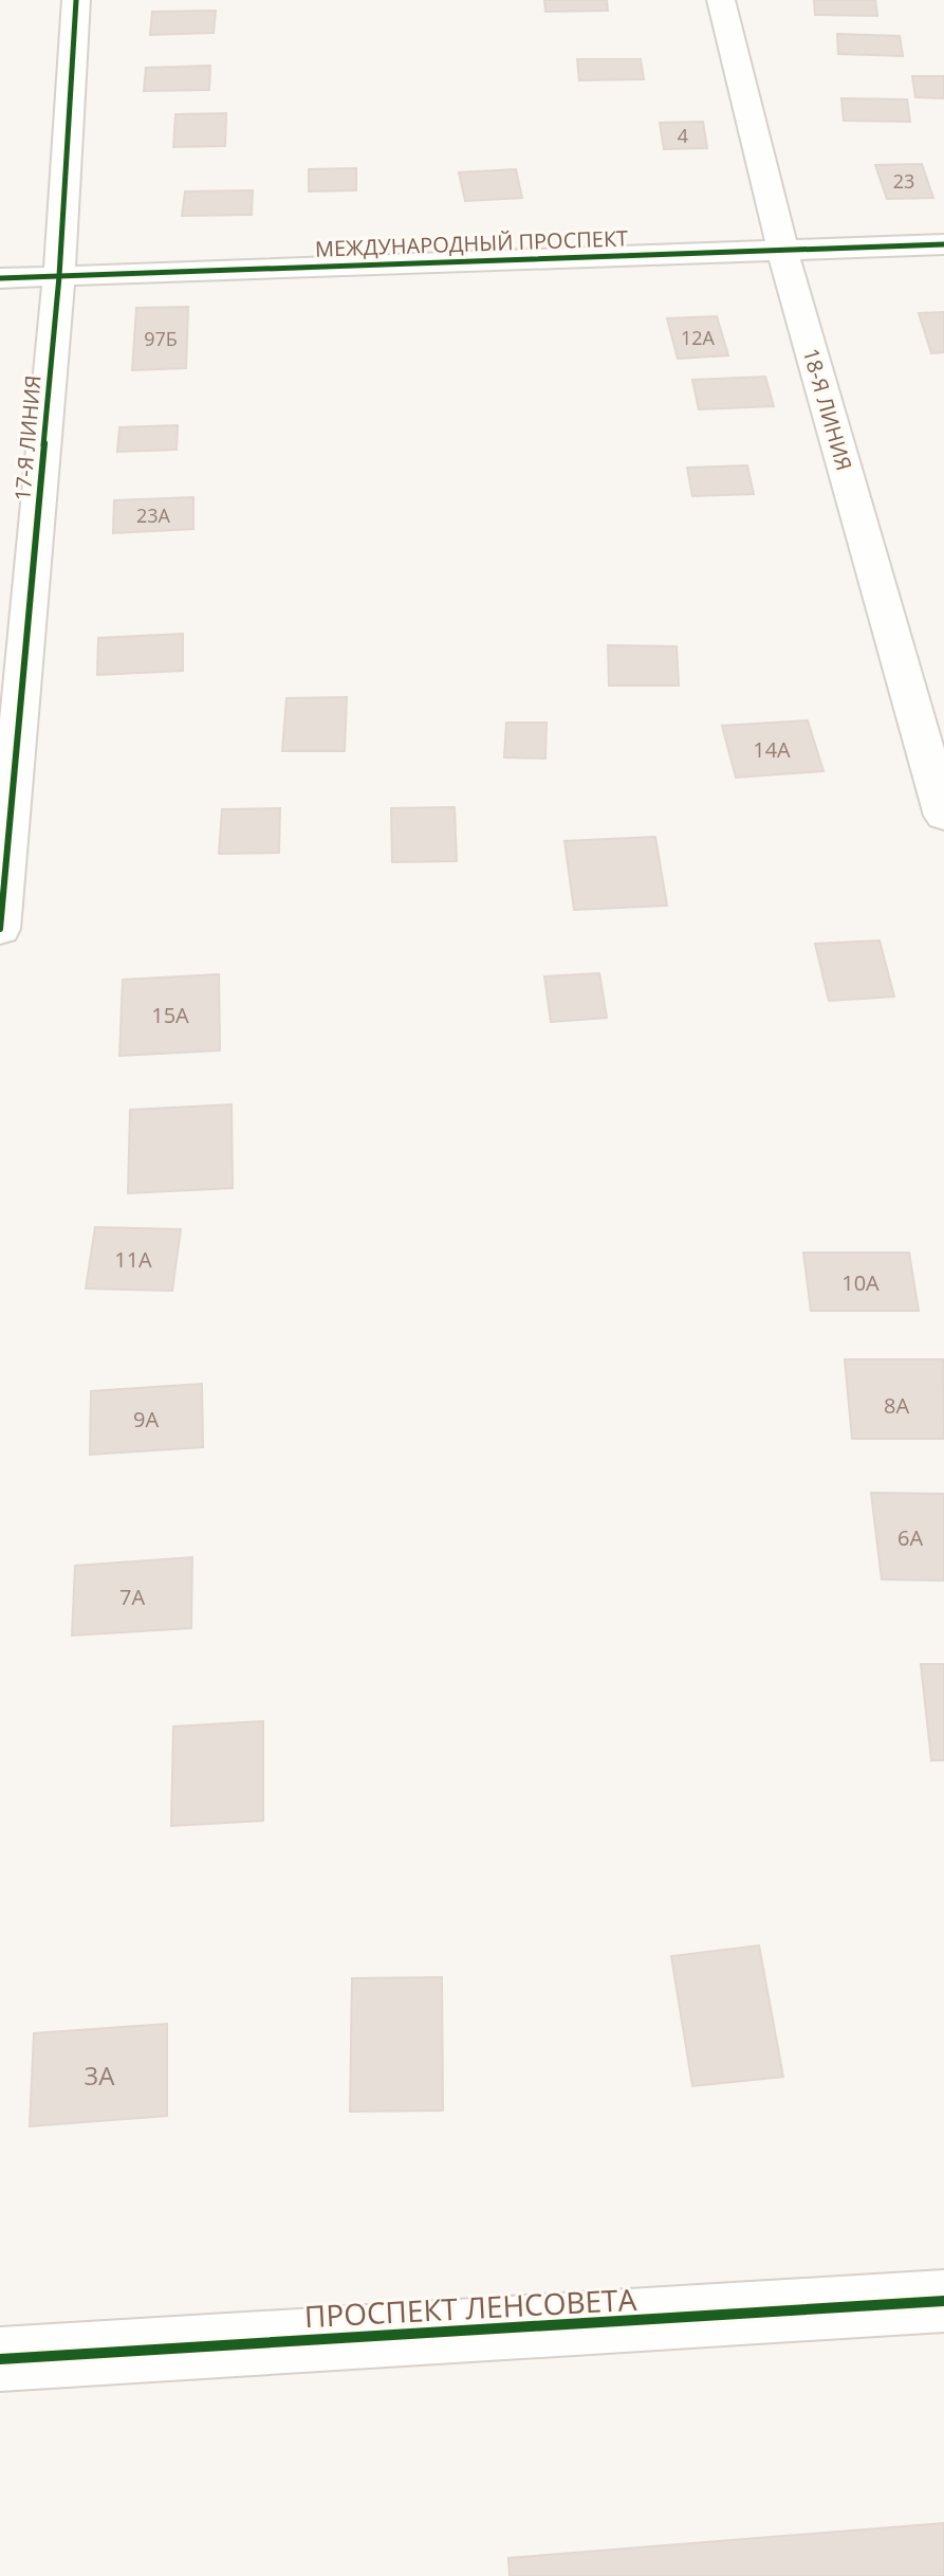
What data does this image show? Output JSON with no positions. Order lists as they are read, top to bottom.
{
  "streets": {
    "street": [
      "МЕЖДУНАРОДНЫЙ ПРОСПЕКТ",
      "18-Я ЛИНИЯ",
      "17-Я ЛИНИЯ",
      "ПРОСПЕКТ ЛЕНСОВЕТА"
    ]
  },
  "crossings": [
    ["МЕЖДУНАРОДНЫЙ ПРОСПЕКТ", "18-Я ЛИНИЯ"],
    ["МЕЖДУНАРОДНЫЙ ПРОСПЕКТ", "17-Я ЛИНИЯ"]
  ],
  "house_numbers": [
    "4",
    "23",
    "12А",
    "97Б",
    "23А",
    "14А",
    "15А",
    "11А",
    "10А",
    "8А",
    "9А",
    "6А",
    "7А",
    "3А"
  ]
}
